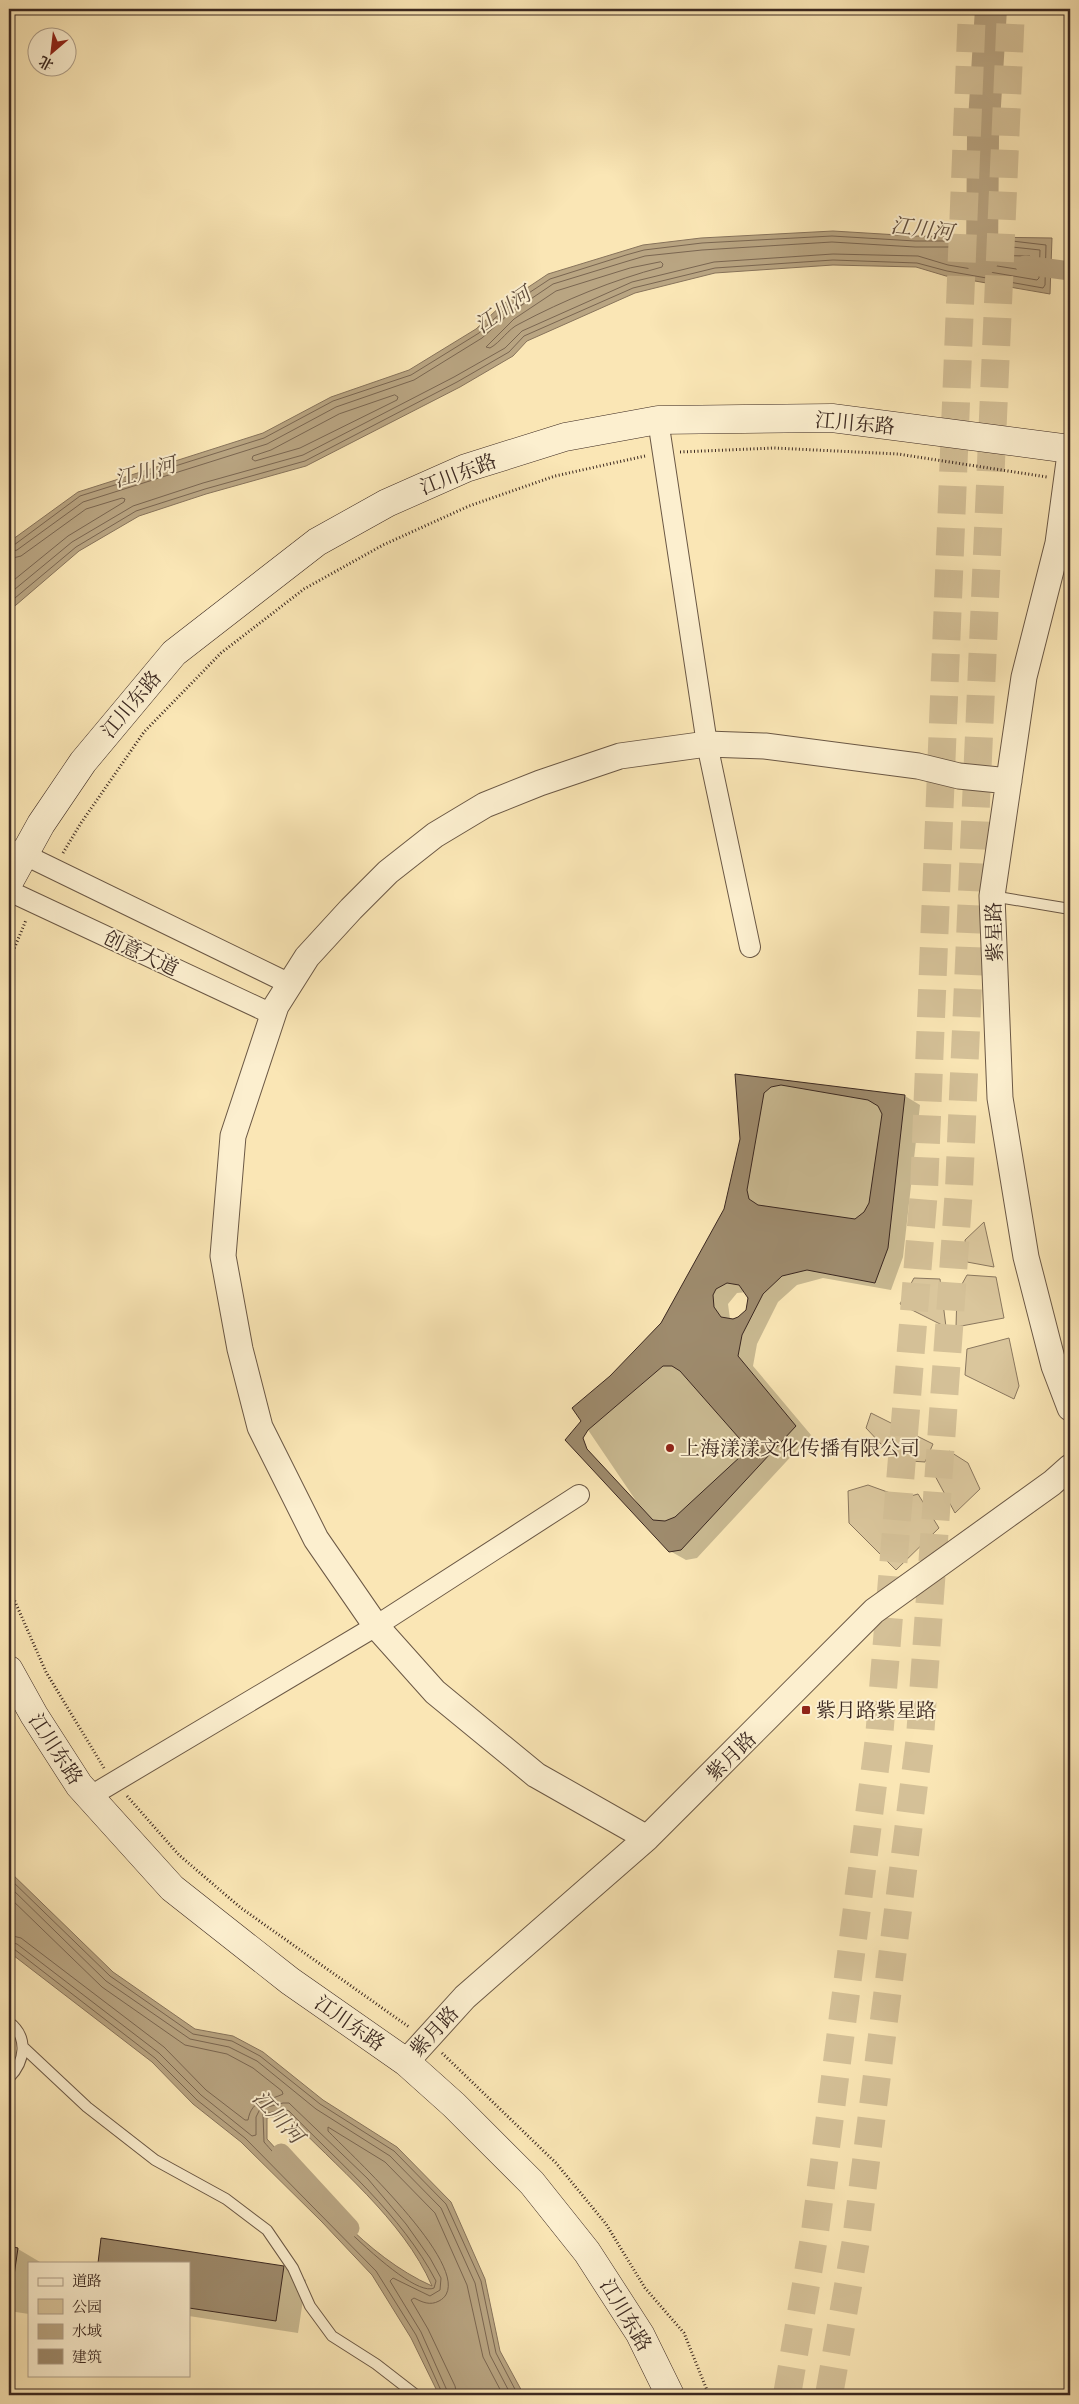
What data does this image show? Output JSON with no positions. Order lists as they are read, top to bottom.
{
  "streets": {
    "main road": ["江川东路"],
    "street": ["紫星路", "创意大道", "紫月路"]
  },
  "crossings": [
    ["江川东路", "紫月路"]
  ],
  "water": ["江川河"],
  "places": {
    "other": ["上海漾漾文化传播有限公司"],
    "transit": ["紫月路紫星路"]
  },
  "legend": [
    "道路",
    "公园",
    "水域",
    "建筑"
  ],
  "north": "bottom left"
}
